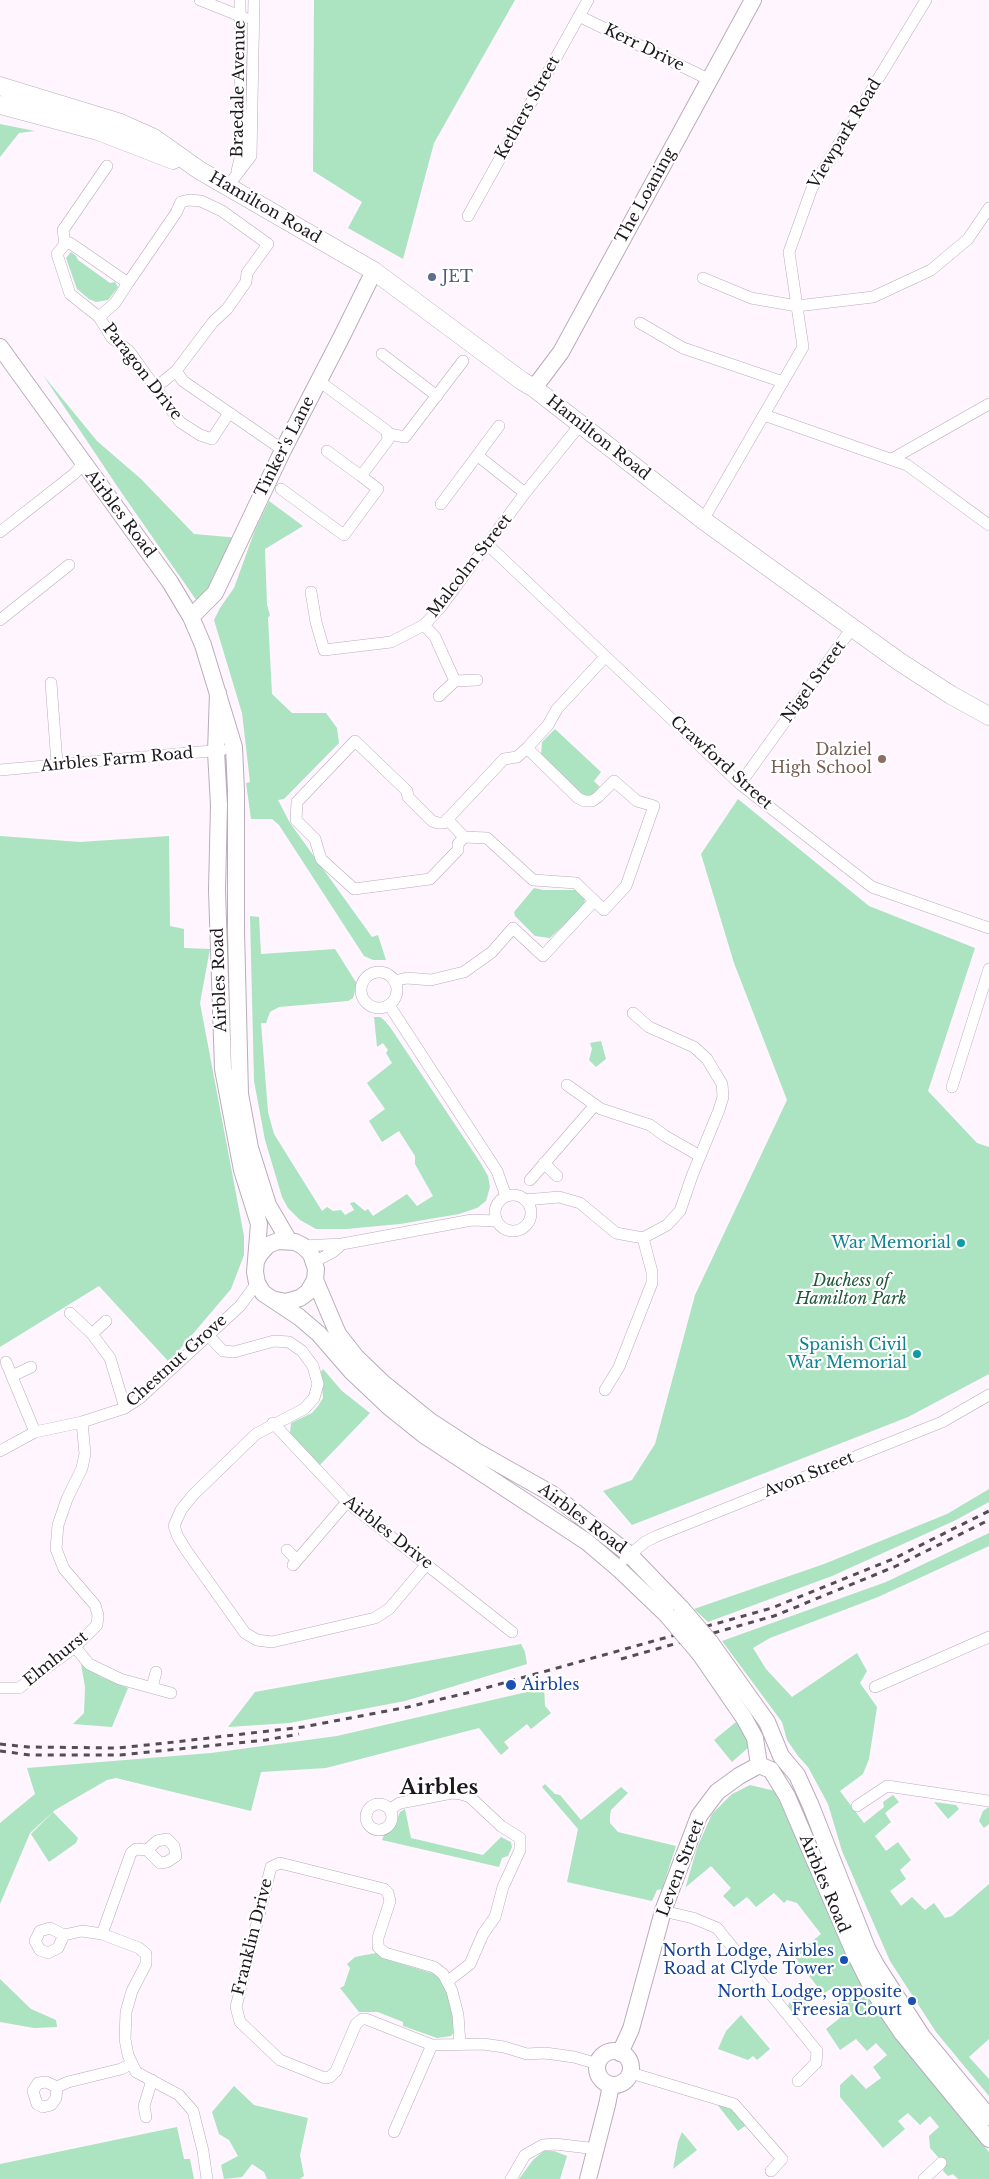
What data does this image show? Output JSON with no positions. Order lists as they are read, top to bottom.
{
  "streets": {
    "main road": [
      "The Loaning",
      "Hamilton Road",
      "Tinker's Lane",
      "Airbles Road",
      "Leven Street"
    ],
    "street": [
      "Kerr Drive",
      "Braedale Avenue",
      "Kethers Street",
      "Viewpark Road",
      "Paragon Drive",
      "Malcolm Street",
      "Nigel Street",
      "Airbles Farm Road",
      "Crawford Street",
      "Chestnut Grove",
      "Avon Street",
      "Airbles Drive",
      "Elmhurst",
      "Franklin Drive"
    ]
  },
  "crossings": [
    ["Kerr Drive", "Kethers Street"],
    ["Kerr Drive", "The Loaning"],
    ["Braedale Avenue", "Hamilton Road"],
    ["Viewpark Road", "Hamilton Road"],
    ["The Loaning", "Hamilton Road"],
    ["Hamilton Road", "Tinker's Lane"],
    ["Hamilton Road", "Malcolm Street"],
    ["Hamilton Road", "Nigel Street"],
    ["Tinker's Lane", "Airbles Road"],
    ["Airbles Road", "Airbles Farm Road"],
    ["Airbles Road", "Chestnut Grove"],
    ["Airbles Road", "Avon Street"],
    ["Airbles Road", "Leven Street"],
    ["Malcolm Street", "Crawford Street"],
    ["Nigel Street", "Crawford Street"],
    ["Chestnut Grove", "Elmhurst"],
    ["Leven Street", "Franklin Drive"]
  ],
  "districts": ["Airbles"],
  "parks": ["Duchess of Hamilton Park"],
  "places": [
    "JET",
    "Dalziel High School",
    "War Memorial",
    "Spanish Civil War Memorial",
    "Airbles",
    "North Lodge, Airbles Road at Clyde Tower",
    "North Lodge, opposite Freesia Court"
  ]
}
